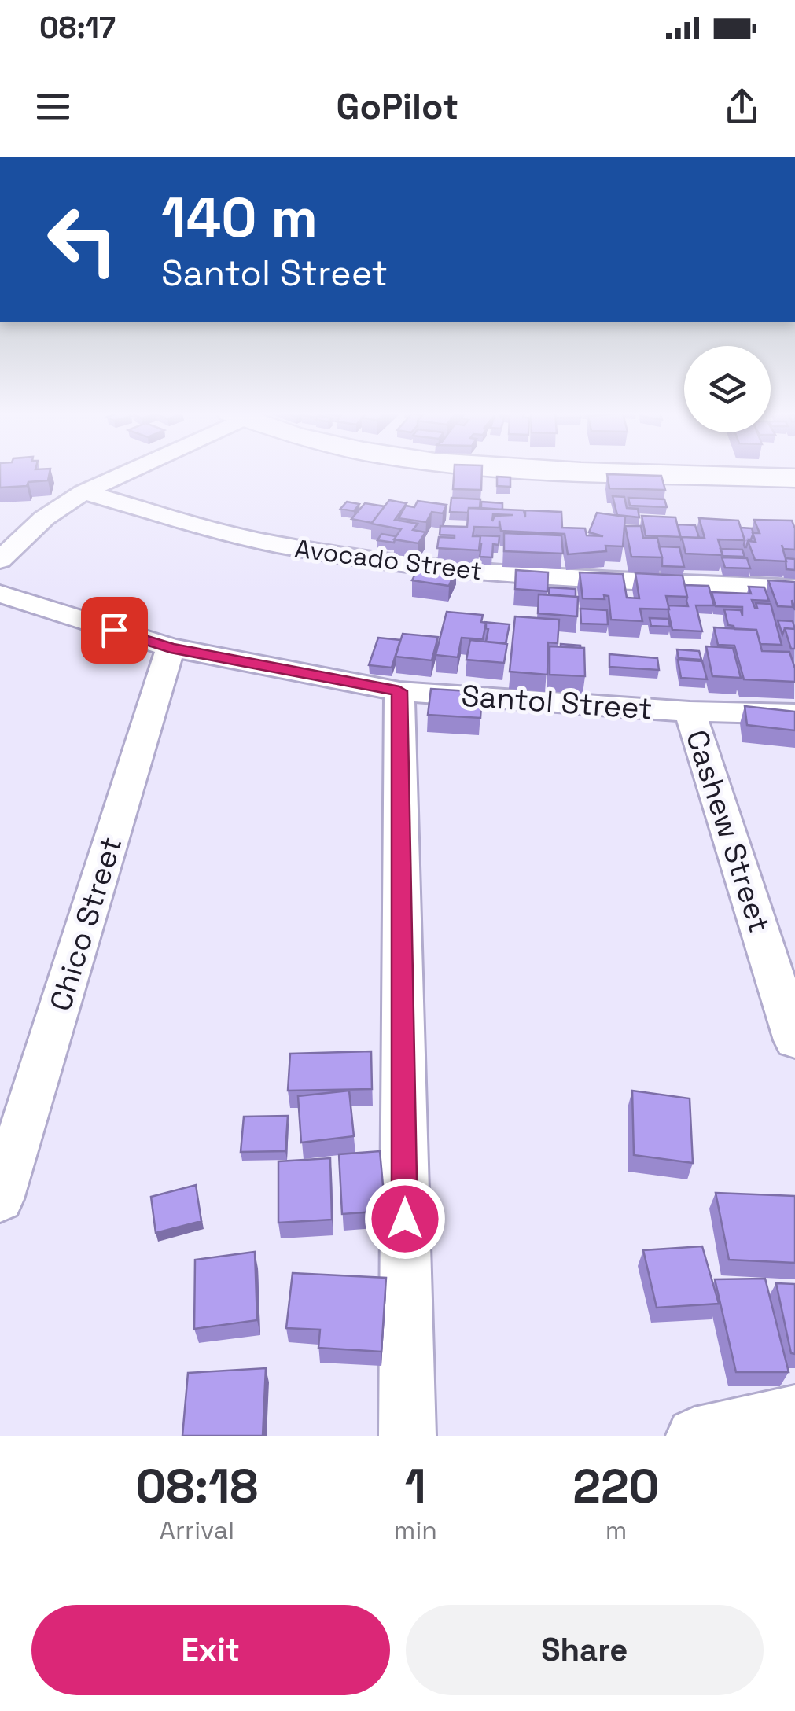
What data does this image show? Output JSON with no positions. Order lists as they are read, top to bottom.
{
  "streets": {
    "street": [
      "Avocado Street",
      "Santol Street",
      "Cashew Street",
      "Chico Street"
    ]
  },
  "crossings": [
    ["Santol Street", "Cashew Street"],
    ["Santol Street", "Chico Street"]
  ],
  "page": {
    "status": "08:17",
    "header": "GoPilot",
    "turn": ["140 m", "Santol Street"],
    "eta": [
      "08:18",
      "Arrival",
      "1",
      "min",
      "220",
      "m"
    ],
    "buttons": ["Exit", "Share"]
  }
}
